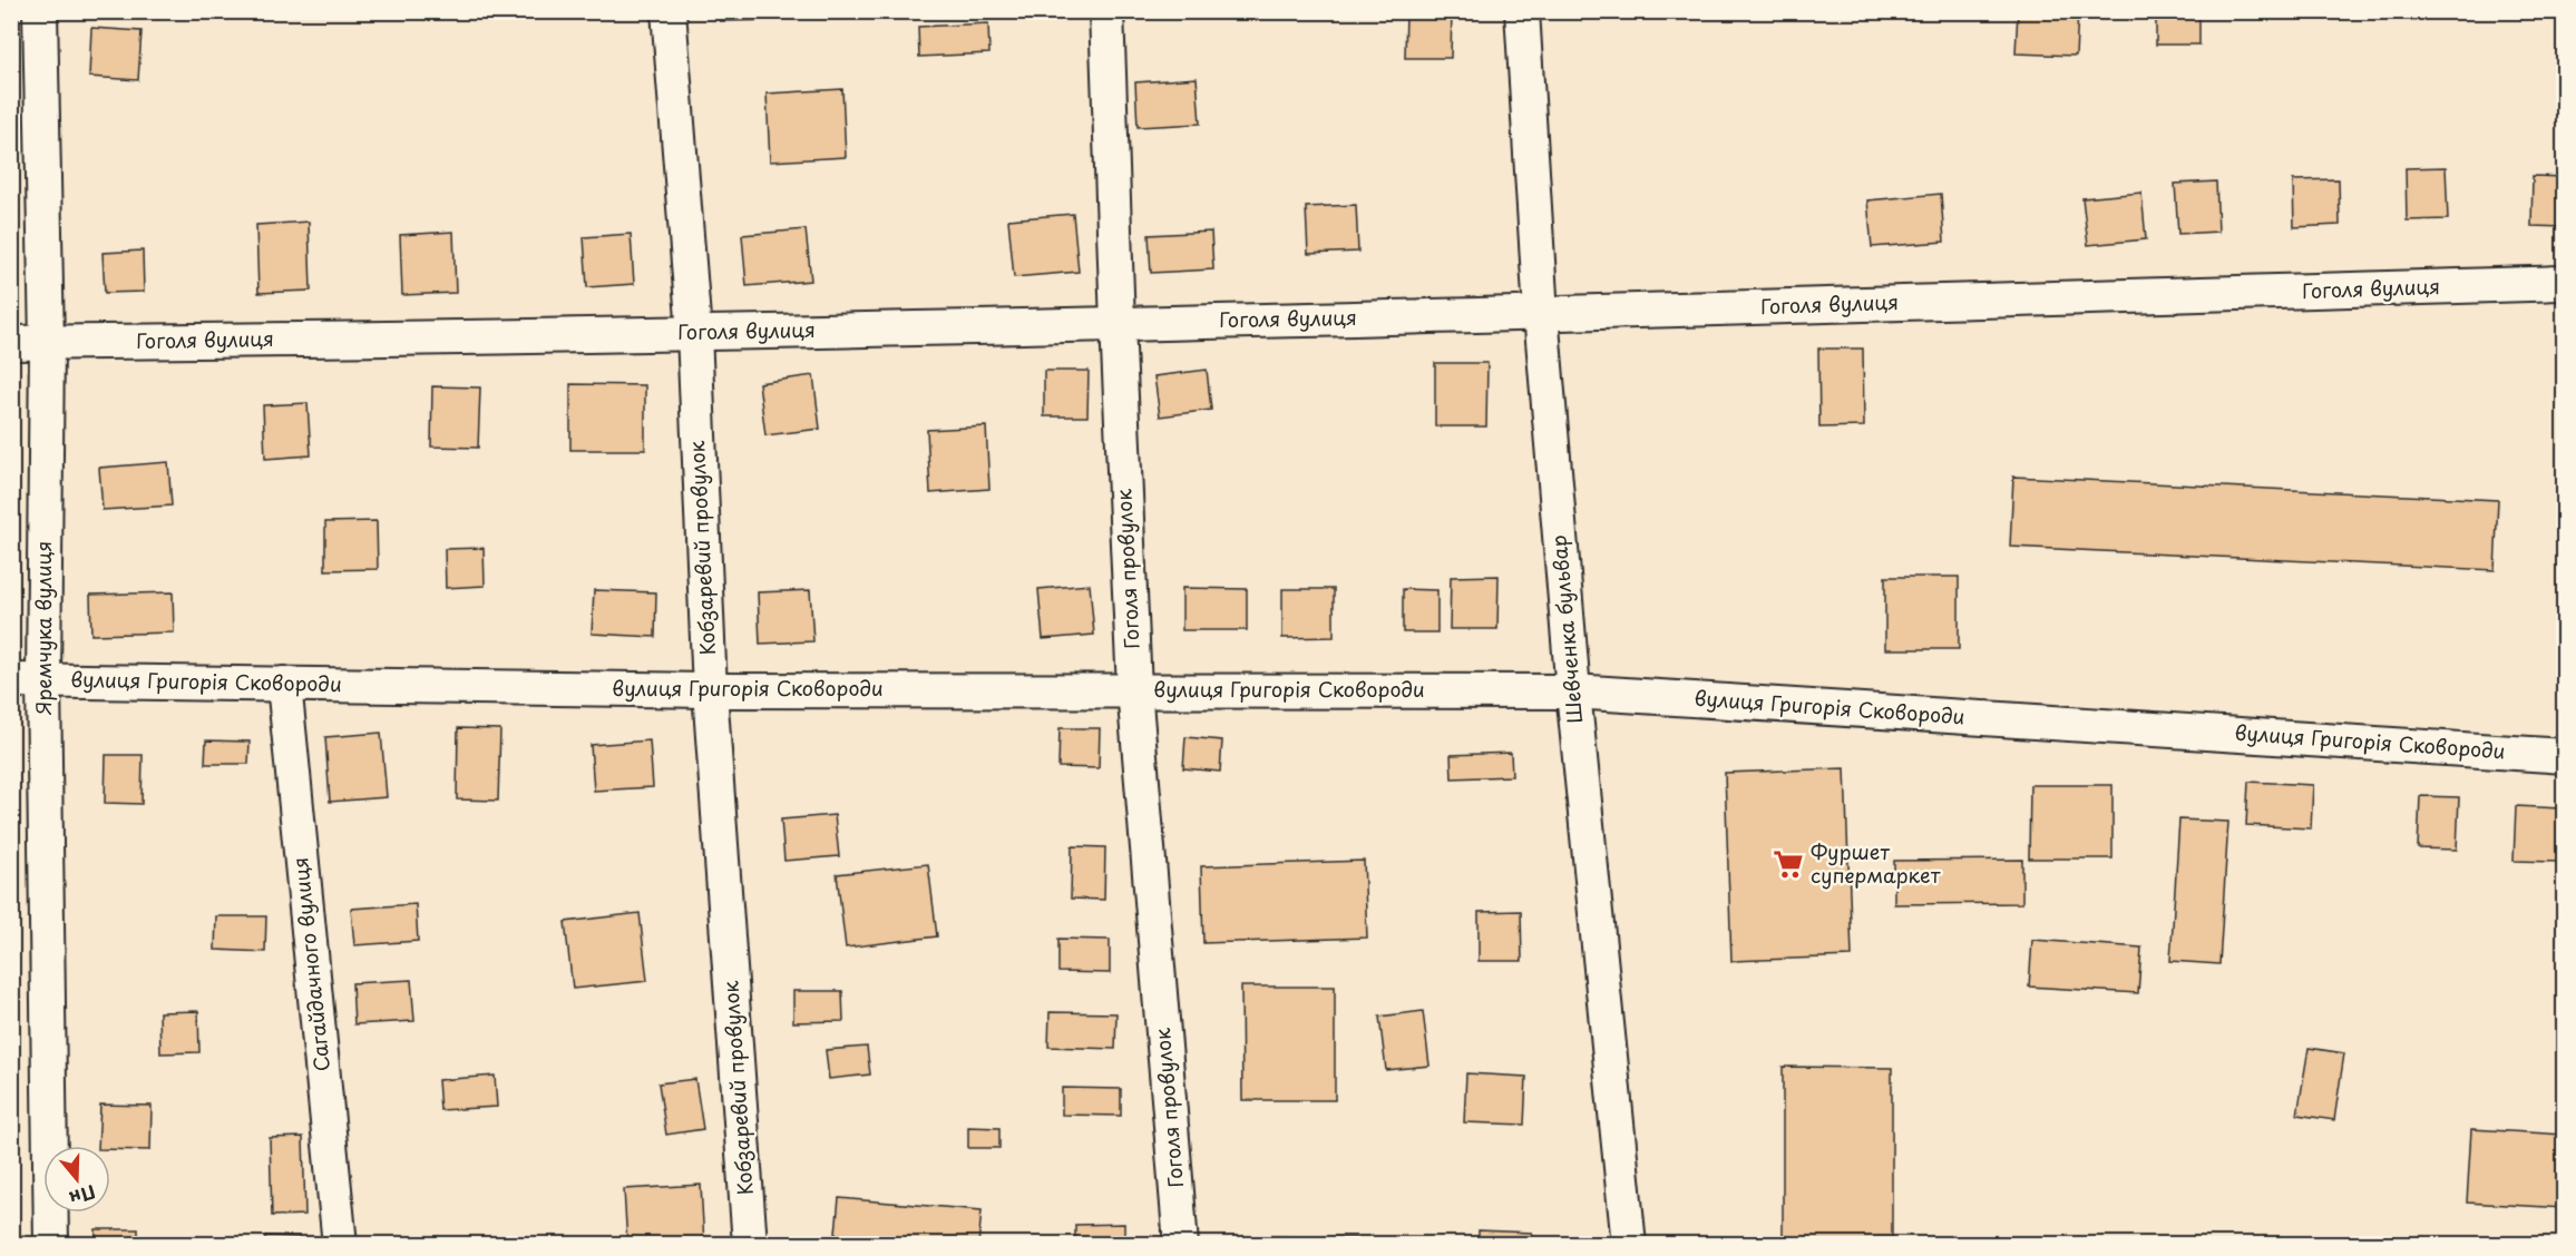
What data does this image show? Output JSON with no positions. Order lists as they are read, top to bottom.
{
  "streets": {
    "street": [
      "Гоголя вулиця",
      "Кобзаревий провулок",
      "Гоголя провулок",
      "Яремчука вулиця",
      "Шевченка бульвар",
      "вулиця Григорія Сковороди",
      "Сагайдачного вулиця"
    ]
  },
  "crossings": [
    ["Гоголя вулиця", "Кобзаревий провулок"],
    ["Гоголя вулиця", "Гоголя провулок"],
    ["Гоголя вулиця", "Яремчука вулиця"],
    ["Гоголя вулиця", "Шевченка бульвар"],
    ["Кобзаревий провулок", "вулиця Григорія Сковороди"],
    ["Гоголя провулок", "вулиця Григорія Сковороди"],
    ["Яремчука вулиця", "вулиця Григорія Сковороди"],
    ["Шевченка бульвар", "вулиця Григорія Сковороди"],
    ["вулиця Григорія Сковороди", "Сагайдачного вулиця"]
  ],
  "places": {
    "supermarket": ["Фуршет супермаркет"]
  },
  "north": "bottom"
}
